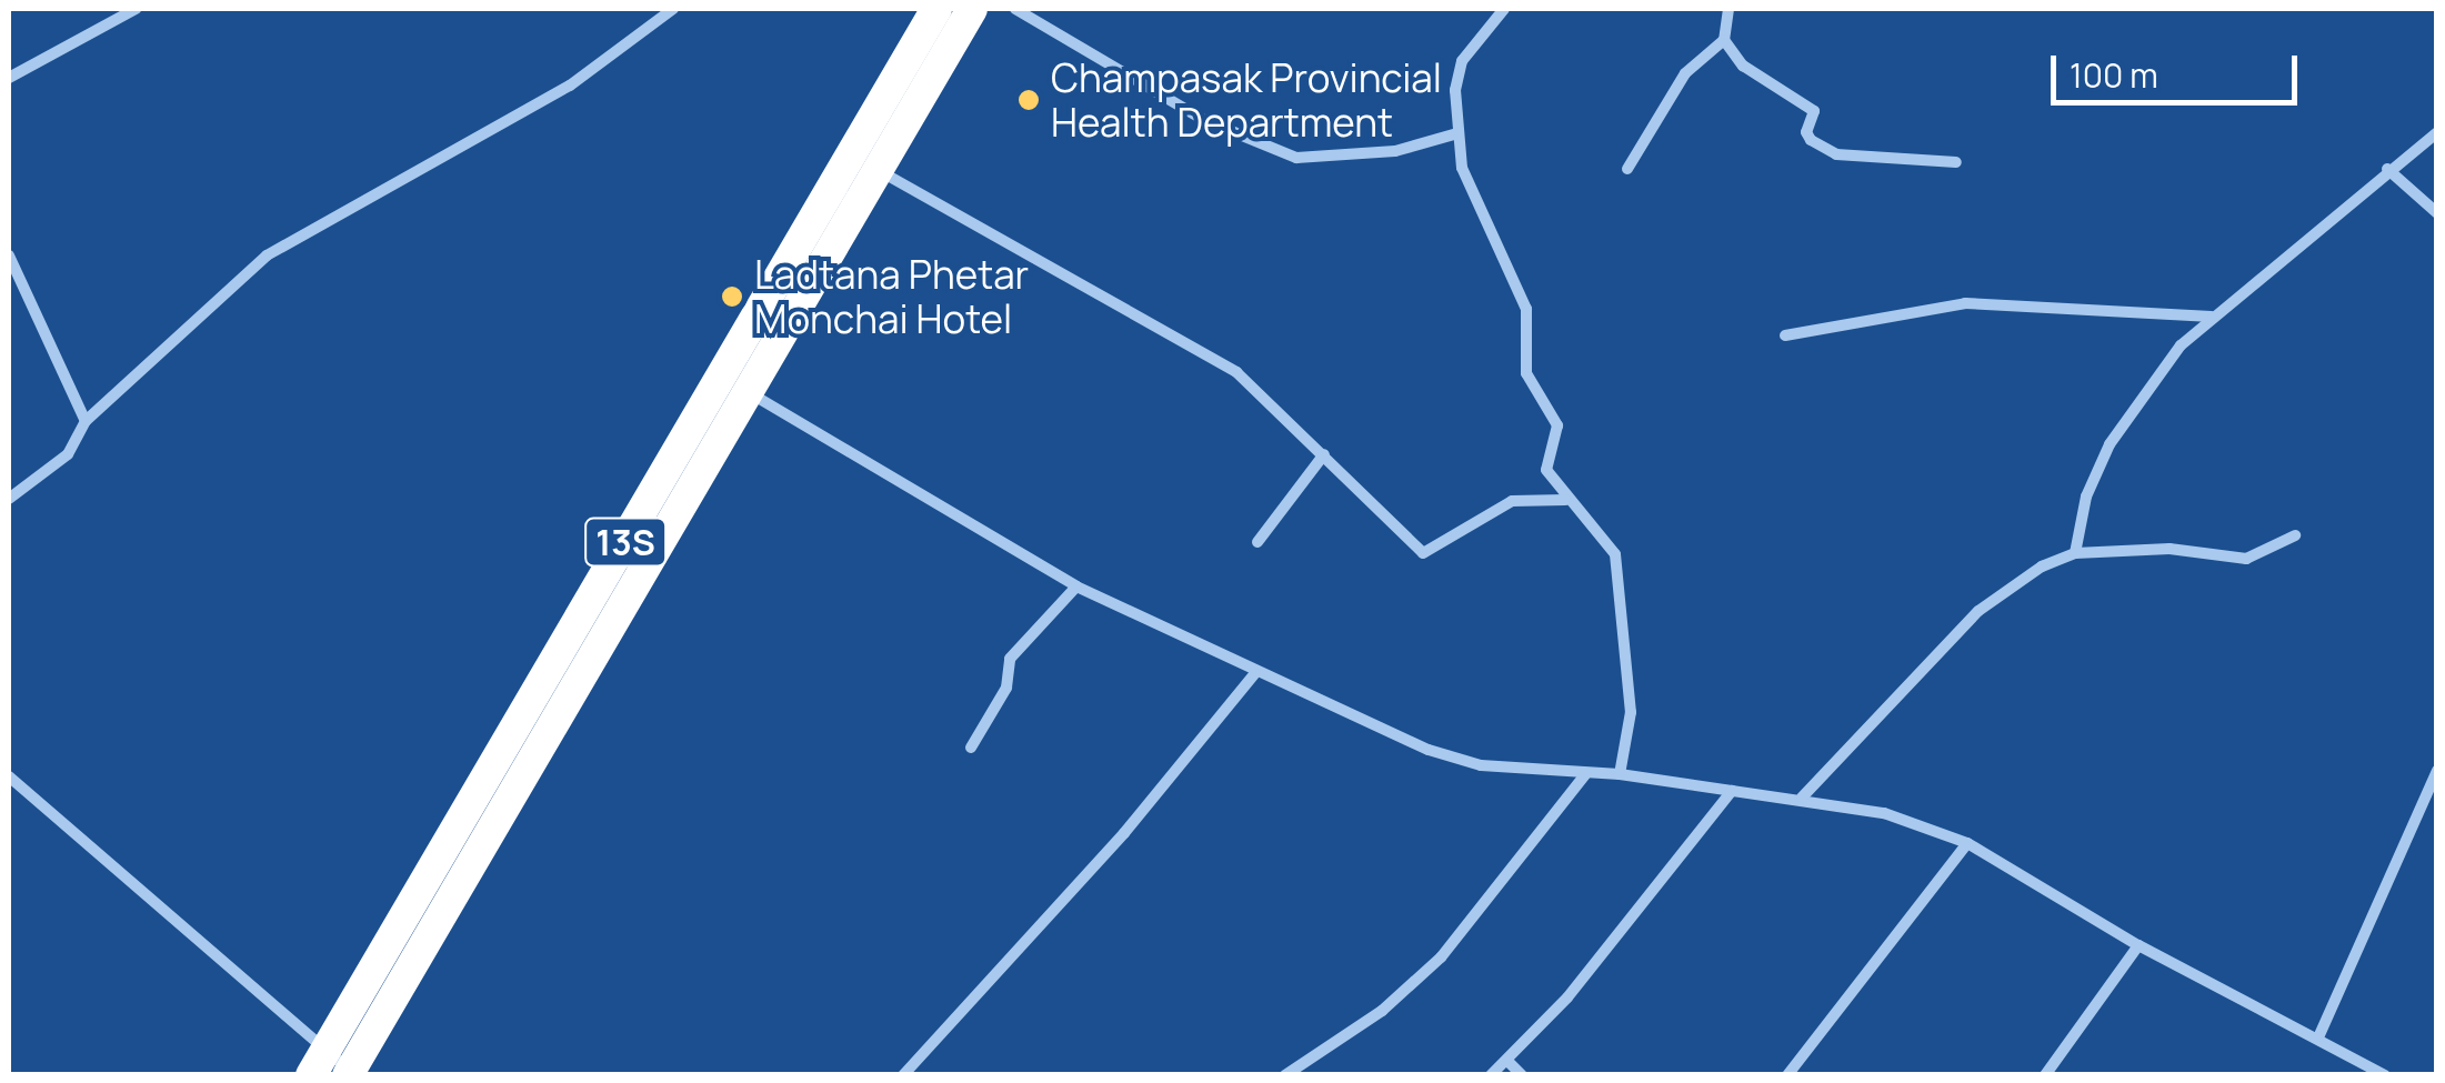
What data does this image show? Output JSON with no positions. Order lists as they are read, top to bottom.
{
  "streets": {
    "highway": ["13S"]
  },
  "places": ["Champasak Provincial Health Department", "Ladtana Phetar Monchai Hotel"],
  "scale_bar": "100 m"
}
